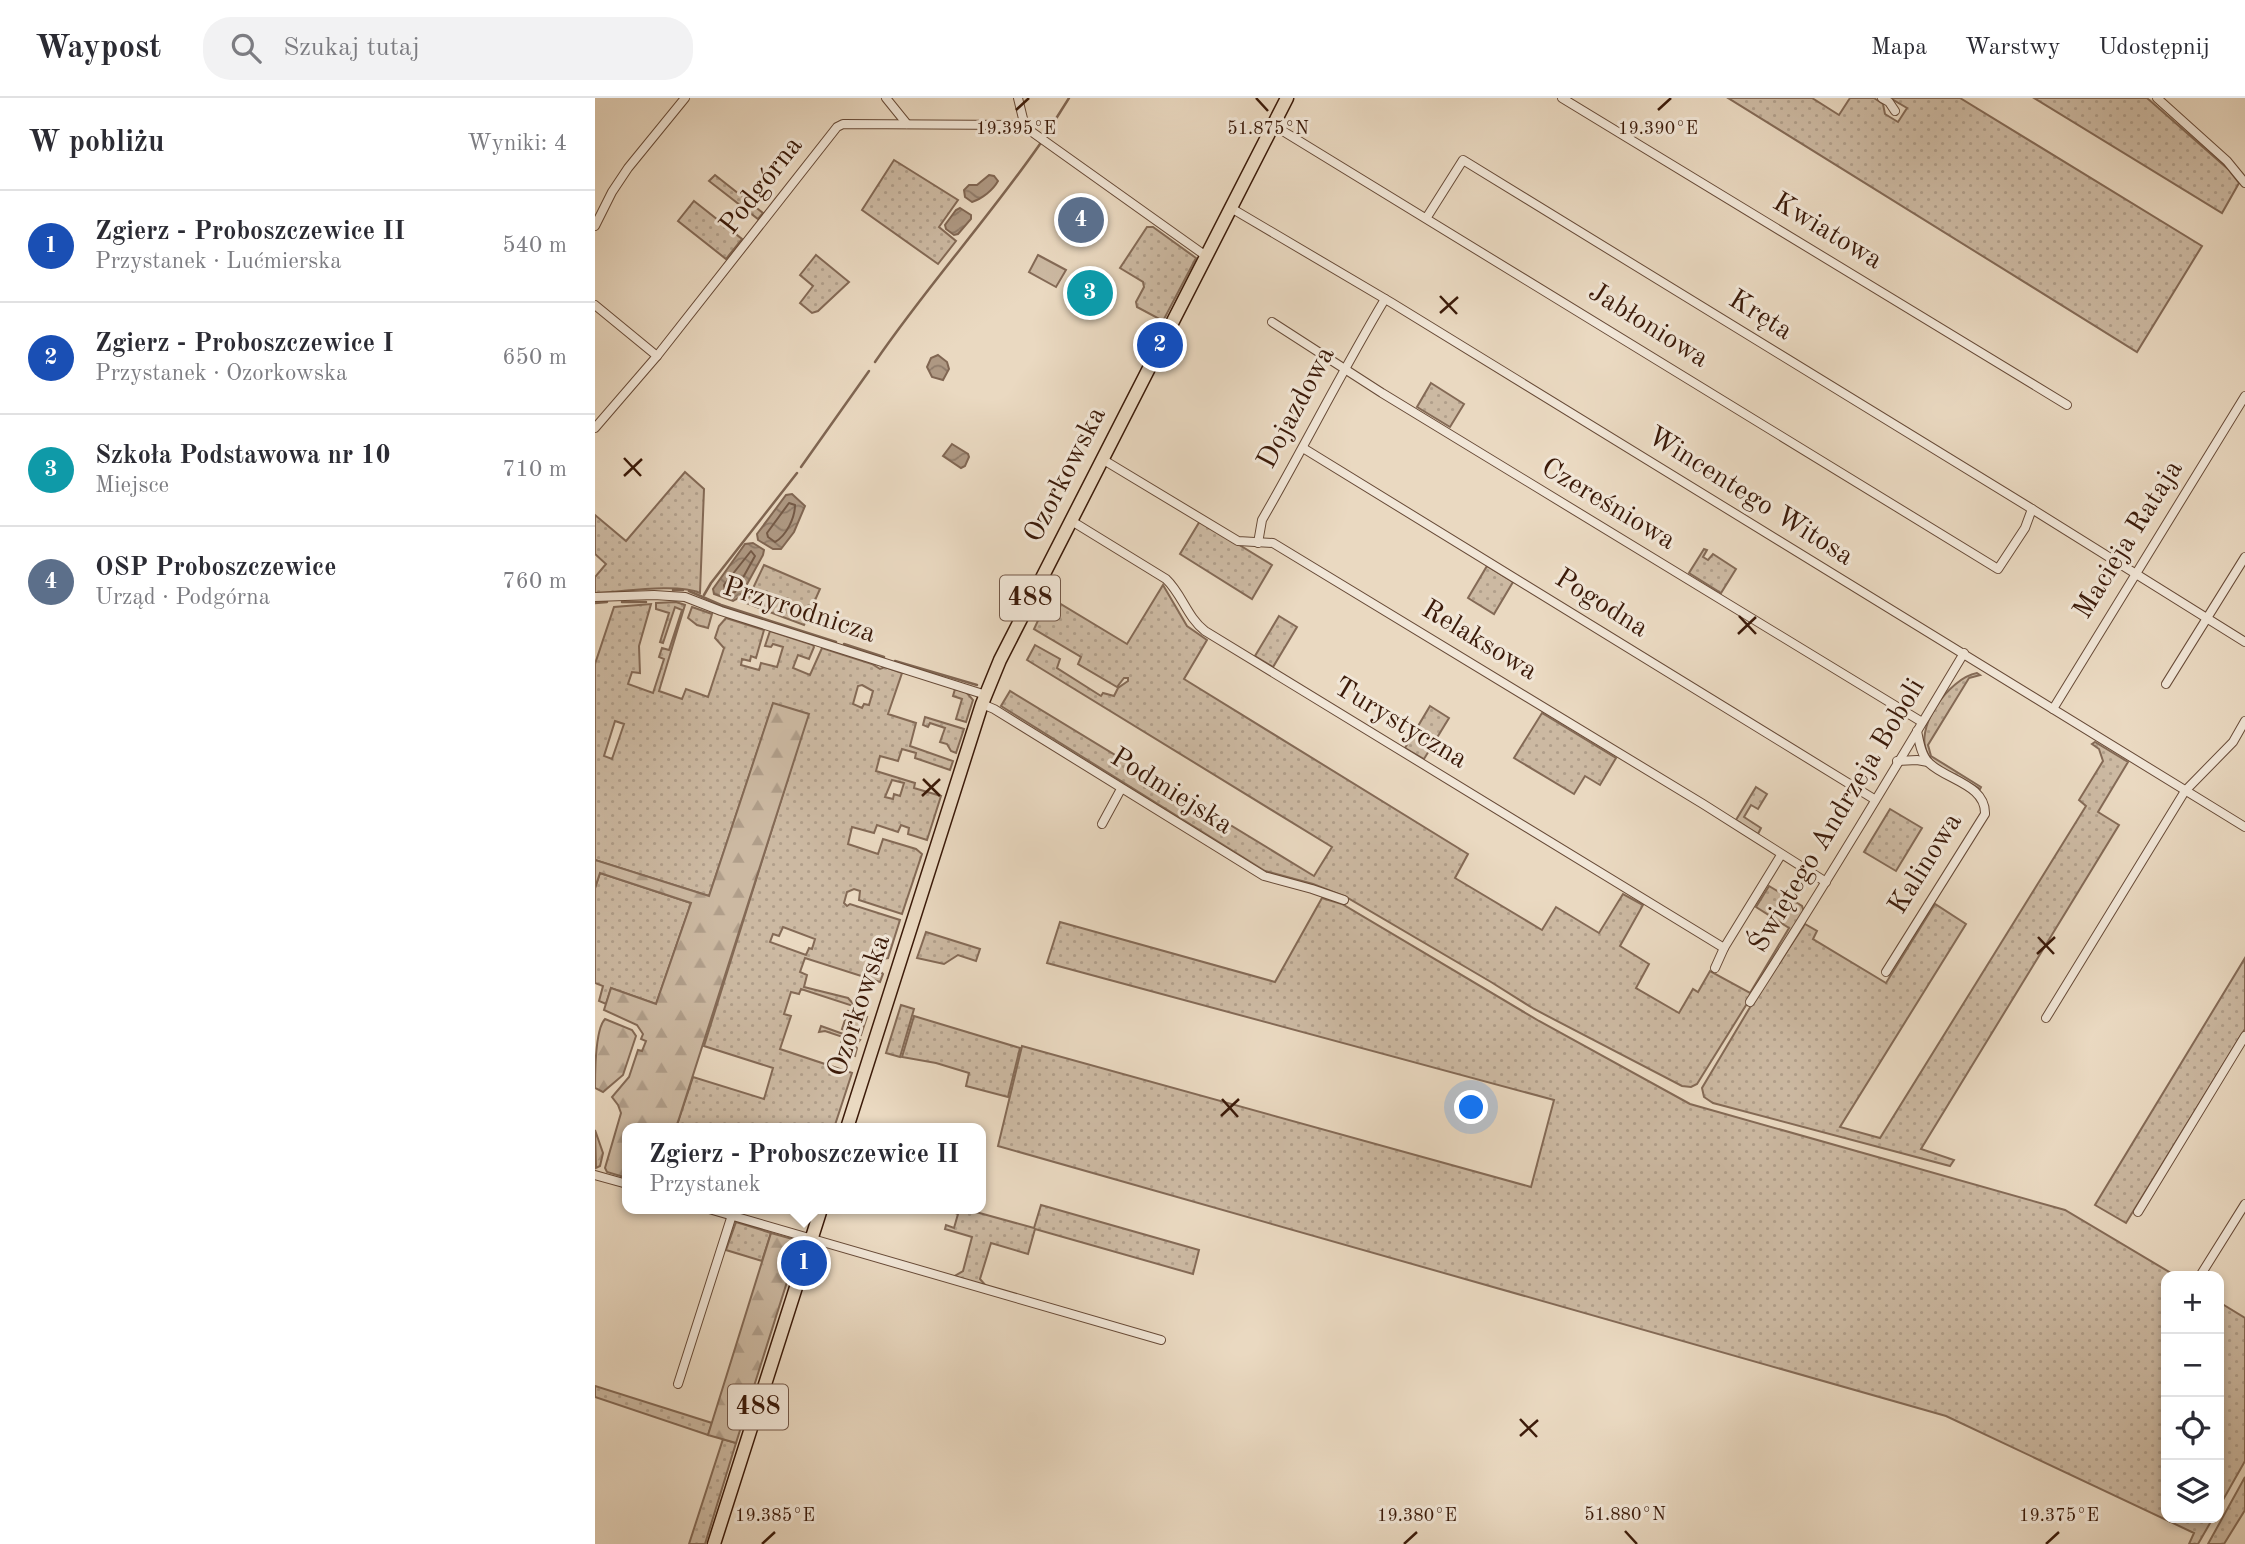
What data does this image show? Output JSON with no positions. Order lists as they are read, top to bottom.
{
  "streets": {
    "main road": ["Ozorkowska", "488"],
    "street": [
      "Podgórna",
      "Kwiatowa",
      "Kręta",
      "Jabłoniowa",
      "Dojazdowa",
      "Wincentego Witosa",
      "Czereśniowa",
      "Macieja Rataja",
      "Pogodna",
      "Przyrodnicza",
      "Relaksowa",
      "Turystyczna",
      "Podmiejska",
      "Świętego Andrzeja Boboli",
      "Kalinowa"
    ]
  },
  "crossings": [
    ["Kręta", "Jabłoniowa"],
    ["Jabłoniowa", "Ozorkowska"],
    ["Dojazdowa", "Wincentego Witosa"],
    ["Dojazdowa", "Czereśniowa"],
    ["Dojazdowa", "Pogodna"],
    ["Dojazdowa", "Relaksowa"],
    ["Ozorkowska", "Wincentego Witosa"],
    ["Ozorkowska", "Przyrodnicza"],
    ["Ozorkowska", "Relaksowa"],
    ["Ozorkowska", "Turystyczna"],
    ["Ozorkowska", "Podmiejska"],
    ["Wincentego Witosa", "Macieja Rataja"],
    ["Wincentego Witosa", "Świętego Andrzeja Boboli"],
    ["Czereśniowa", "Świętego Andrzeja Boboli"],
    ["Pogodna", "Świętego Andrzeja Boboli"],
    ["Przyrodnicza", "Podmiejska"],
    ["Relaksowa", "Świętego Andrzeja Boboli"]
  ],
  "page": {
    "header": "Waypost",
    "search": "Szukaj tutaj",
    "nav": ["Mapa", "Warstwy", "Udostępnij"],
    "heading": ["W pobliżu", "Wyniki: 4"],
    "list": [
      {
        "mark": "1",
        "name": "Zgierz - Proboszczewice II",
        "note": "Przystanek · Lućmierska",
        "value": "540 m"
      },
      {
        "mark": "2",
        "name": "Zgierz - Proboszczewice I",
        "note": "Przystanek · Ozorkowska",
        "value": "650 m"
      },
      {
        "mark": "3",
        "name": "Szkoła Podstawowa nr 10",
        "note": "Miejsce",
        "value": "710 m"
      },
      {
        "mark": "4",
        "name": "OSP Proboszczewice",
        "note": "Urząd · Podgórna",
        "value": "760 m"
      }
    ],
    "pins": [
      "4",
      "3",
      "2",
      "1"
    ],
    "popup": ["Zgierz - Proboszczewice II", "Przystanek"],
    "map_buttons": ["+", "−"]
  },
  "coordinates": [
    "19.395°E",
    "19.390°E",
    "51.875°N",
    "51.880°N",
    "19.385°E",
    "19.380°E",
    "19.375°E"
  ]
}
